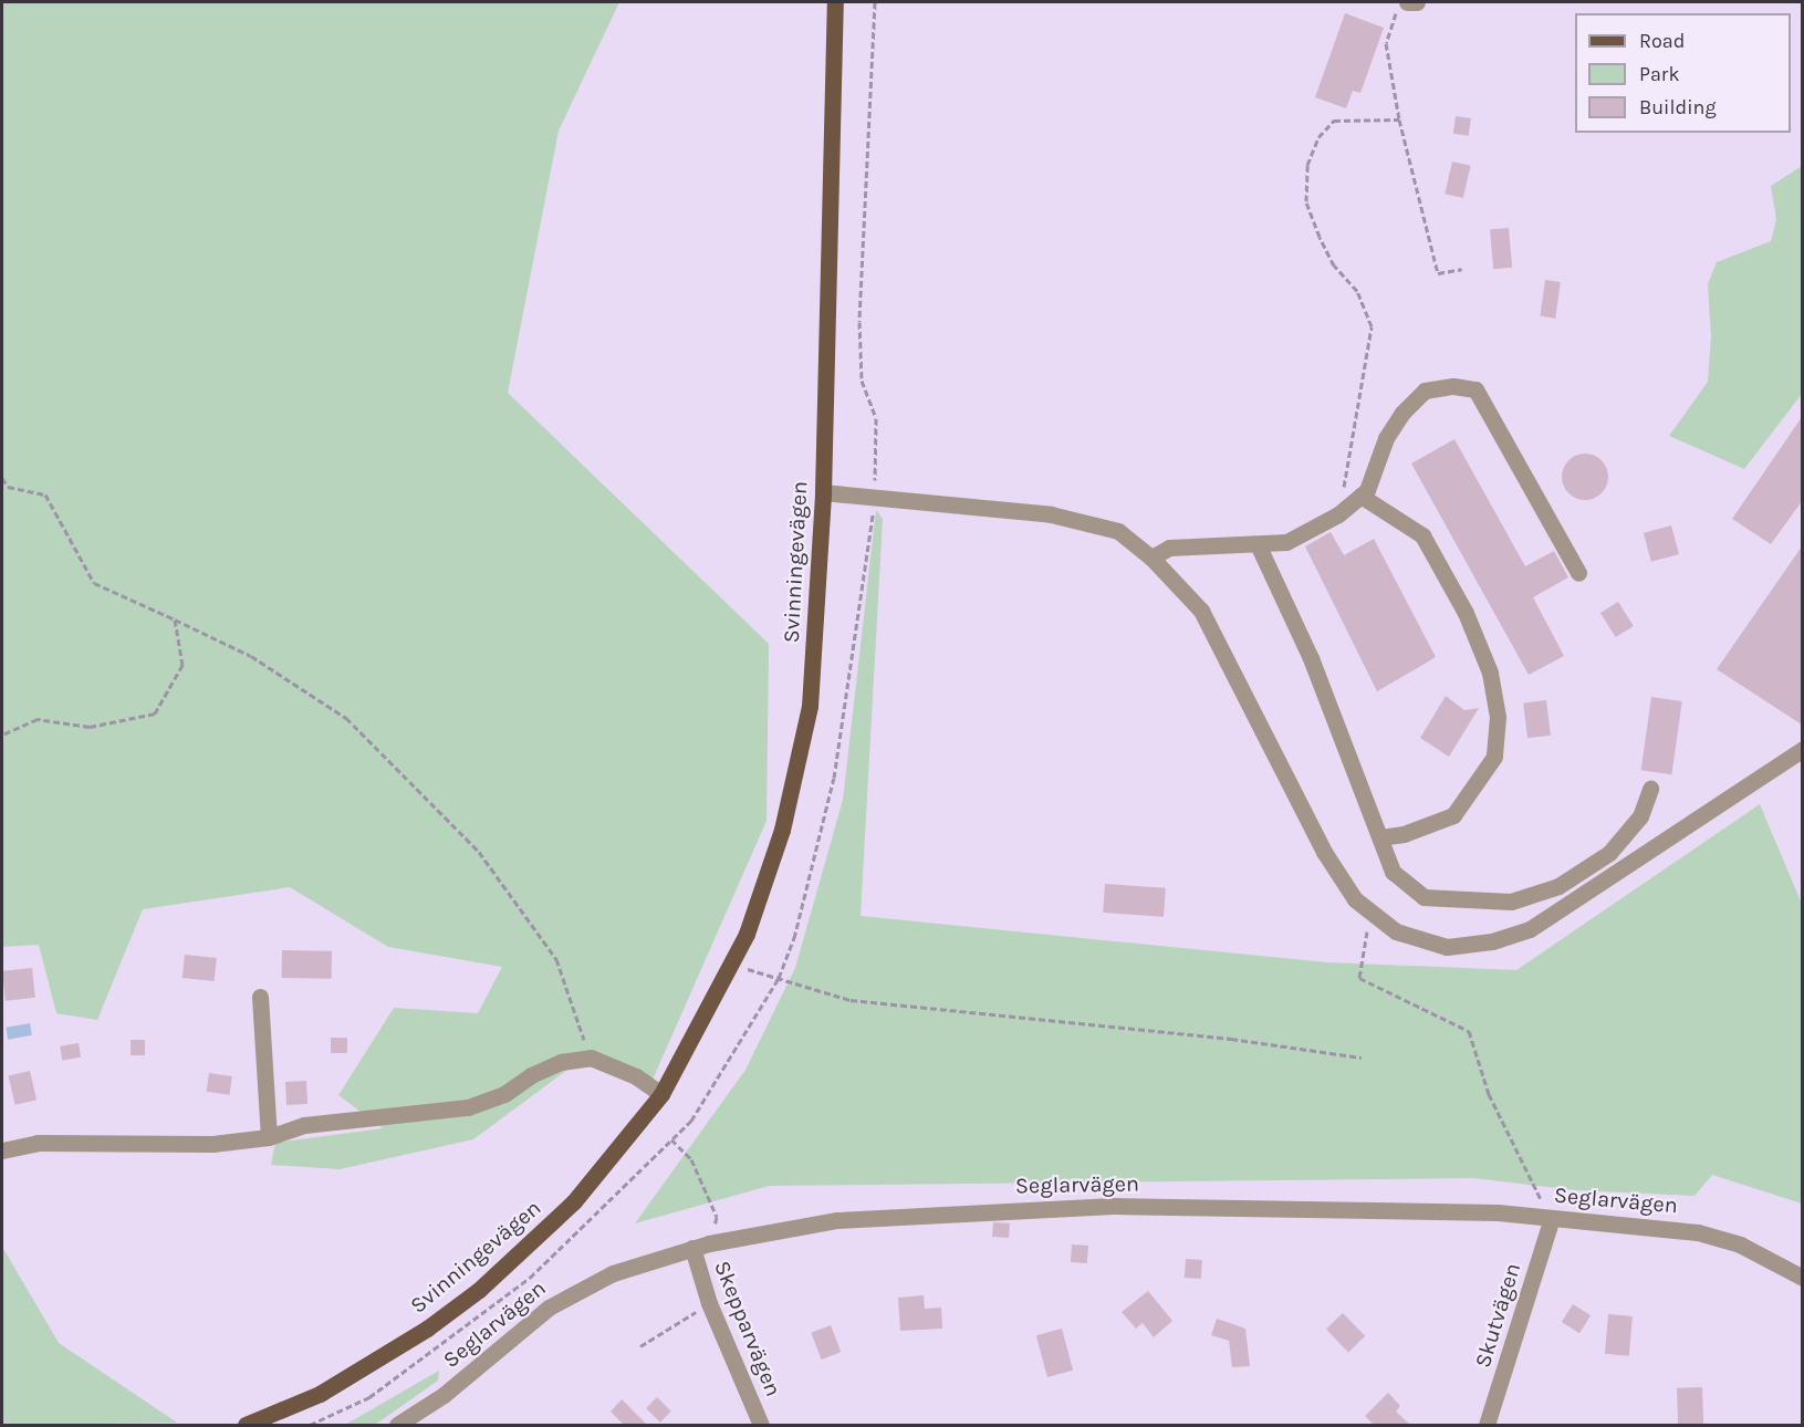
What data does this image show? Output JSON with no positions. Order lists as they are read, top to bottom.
{
  "streets": {
    "main road": ["Svinningevägen"],
    "street": ["Seglarvägen", "Skutvägen", "Skepparvägen"]
  },
  "crossings": [
    ["Seglarvägen", "Skutvägen"],
    ["Seglarvägen", "Skepparvägen"]
  ],
  "legend": ["Road", "Park", "Building"]
}
